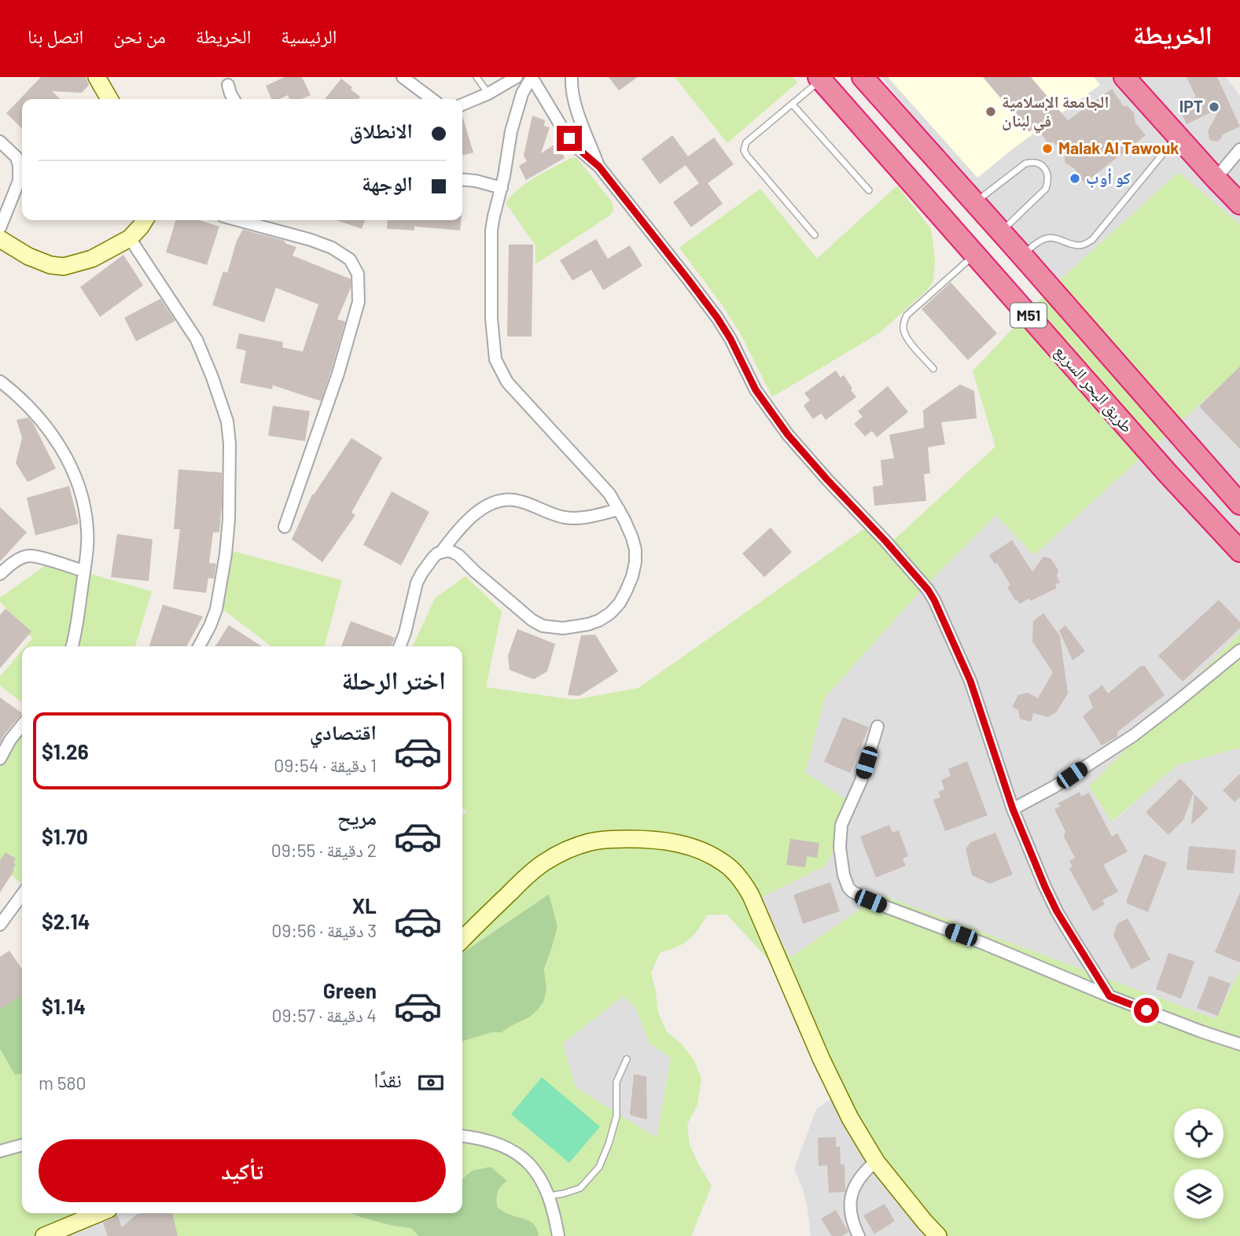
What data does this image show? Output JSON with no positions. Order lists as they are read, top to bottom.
{
  "streets": {
    "highway": ["M51", "طريق البحر السريع"]
  },
  "places": [
    "IPT",
    "الجامعة الإسلامية في لبنان",
    "Malak Al Tawouk",
    "كو أوب"
  ],
  "page": {
    "header": "الخريطة",
    "nav": [
      "الرئيسية",
      "الخريطة",
      "من نحن",
      "اتصل بنا"
    ],
    "banner": ["الانطلاق", "الوجهة"],
    "heading": "اختر الرحلة",
    "list": [
      {
        "name": "اقتصادي",
        "note": "1 دقيقة · 09:54",
        "value": "$1.26"
      },
      {
        "name": "مريح",
        "note": "2 دقيقة · 09:55",
        "value": "$1.70"
      },
      {
        "name": "XL",
        "note": "3 دقيقة · 09:56",
        "value": "$2.14"
      },
      {
        "name": "Green",
        "note": "4 دقيقة · 09:57",
        "value": "$1.14"
      }
    ],
    "pay": ["نقدًا", "580 m"],
    "buttons": "تأكيد"
  }
}
